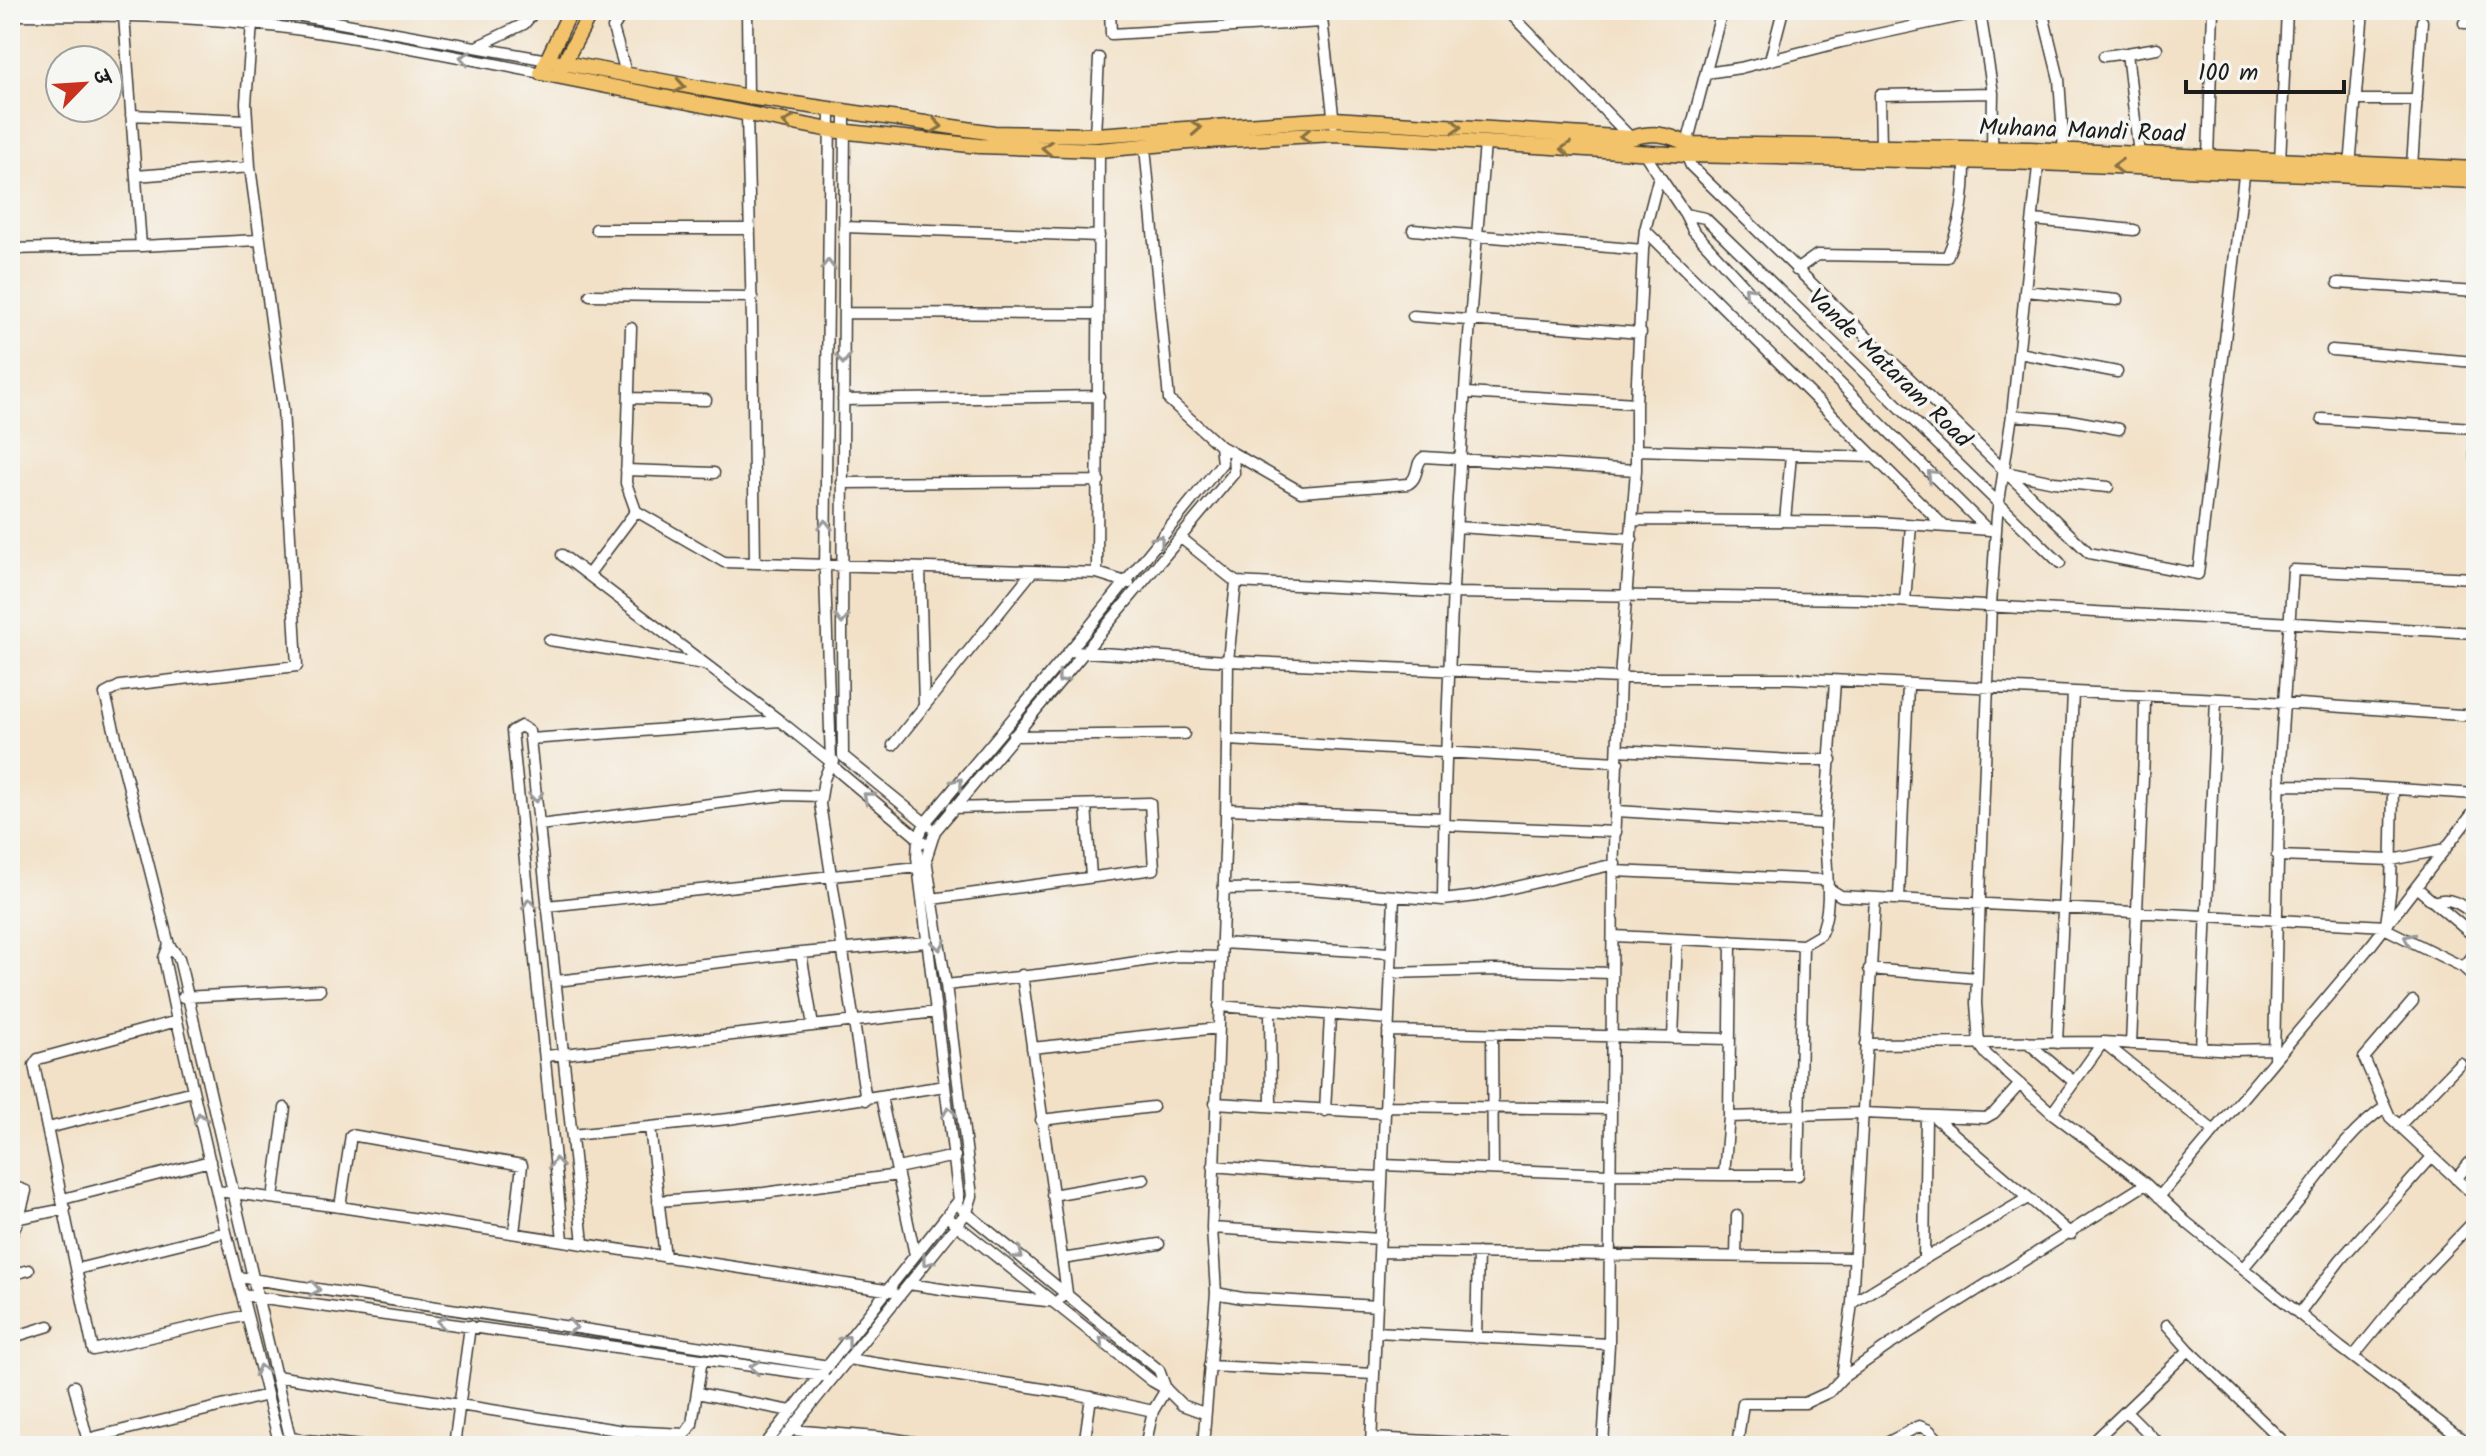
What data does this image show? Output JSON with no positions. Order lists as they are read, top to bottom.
{
  "streets": {
    "main road": ["Muhana Mandi Road", "Vande Mataram Road"]
  },
  "scale_bar": "100 m",
  "north": "top right"
}
